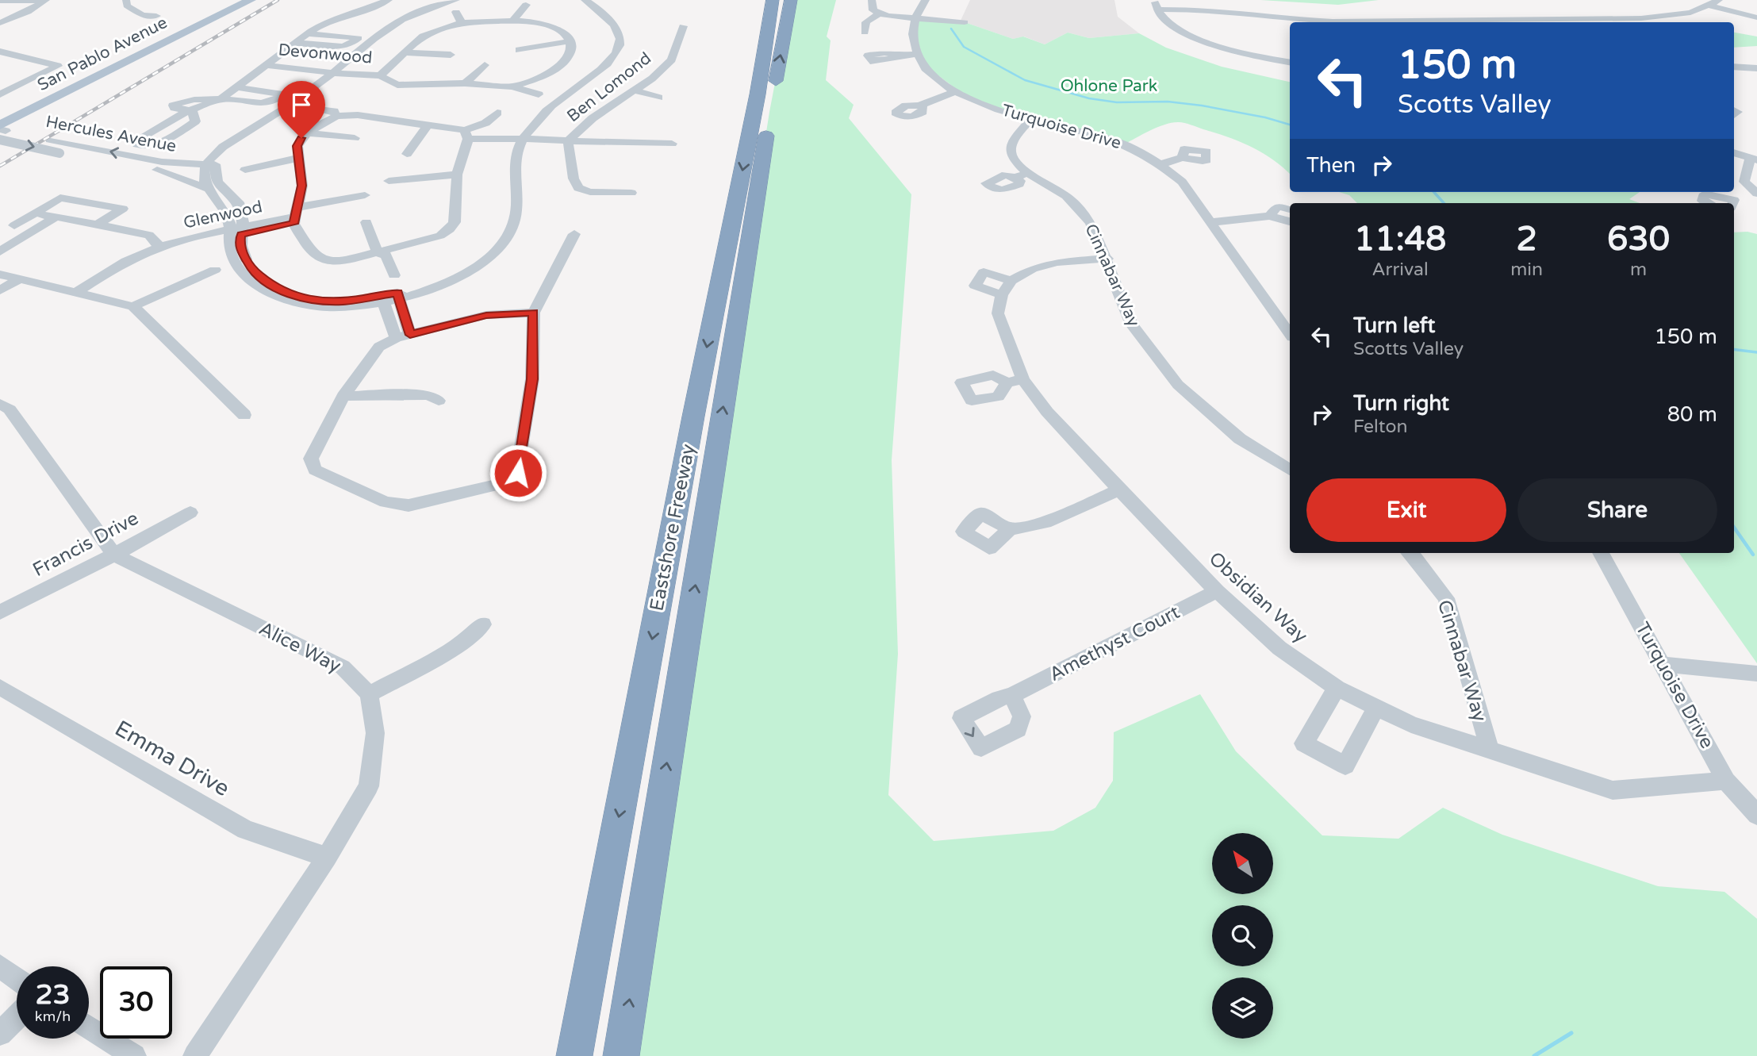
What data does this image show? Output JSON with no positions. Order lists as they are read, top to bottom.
{
  "streets": {
    "highway": ["Eastshore Freeway"],
    "main road": ["San Pablo Avenue"],
    "street": [
      "Devonwood",
      "Ben Lomond",
      "Turquoise Drive",
      "Hercules Avenue",
      "Glenwood",
      "Cinnabar Way",
      "Francis Drive",
      "Obsidian Way",
      "Amethyst Court",
      "Alice Way",
      "Emma Drive"
    ]
  },
  "crossings": [
    ["San Pablo Avenue", "Hercules Avenue"],
    ["Turquoise Drive", "Cinnabar Way"],
    ["Turquoise Drive", "Obsidian Way"],
    ["Cinnabar Way", "Obsidian Way"],
    ["Francis Drive", "Alice Way"],
    ["Obsidian Way", "Amethyst Court"]
  ],
  "parks": ["Ohlone Park"],
  "north": "top left",
  "page": {
    "turn": ["150 m", "Scotts Valley"],
    "then": "Then",
    "eta": [
      "11:48",
      "Arrival",
      "2",
      "min",
      "630",
      "m"
    ],
    "list": [
      {
        "name": "Turn left",
        "note": "Scotts Valley",
        "value": "150 m"
      },
      {
        "name": "Turn right",
        "note": "Felton",
        "value": "80 m"
      }
    ],
    "buttons": ["Exit", "Share"],
    "speed": "23 km/h",
    "limit": "30"
  }
}
